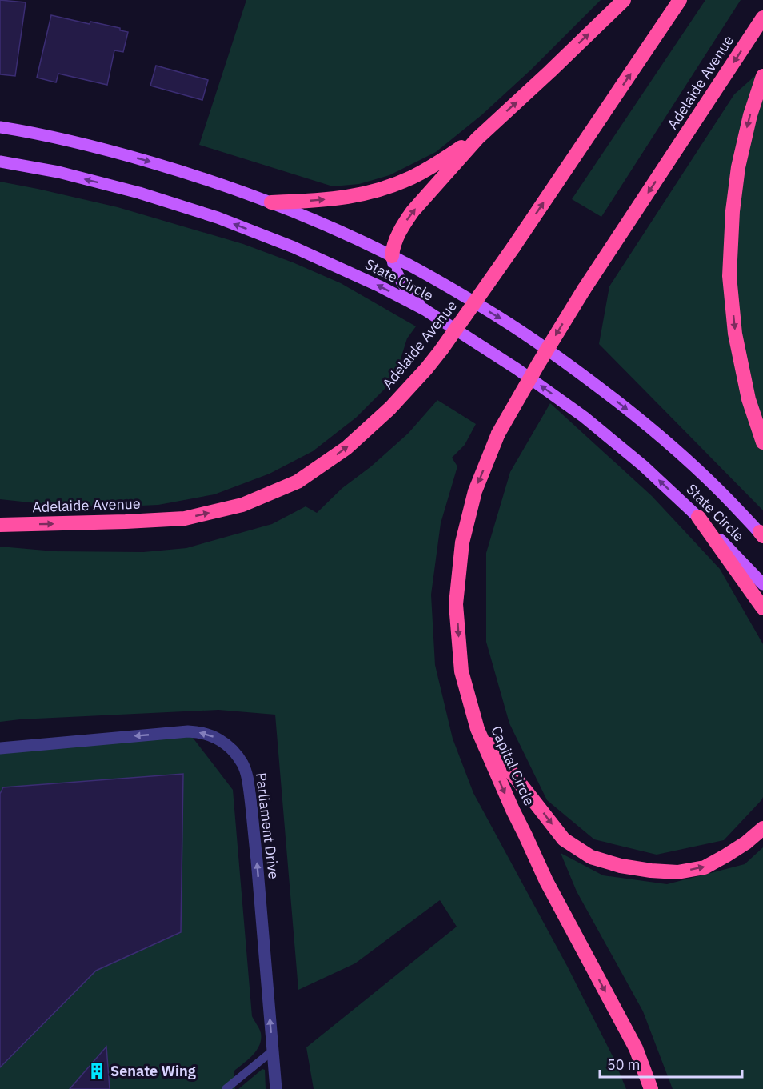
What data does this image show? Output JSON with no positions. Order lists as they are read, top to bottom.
{
  "streets": {
    "highway": ["Adelaide Avenue", "Capital Circle"],
    "main road": ["State Circle"],
    "street": ["Parliament Drive"]
  },
  "crossings": [
    ["Adelaide Avenue", "Capital Circle"]
  ],
  "one_way": ["Capital Circle"],
  "places": {
    "building": ["Senate Wing"]
  },
  "scale_bar": "50 m"
}
